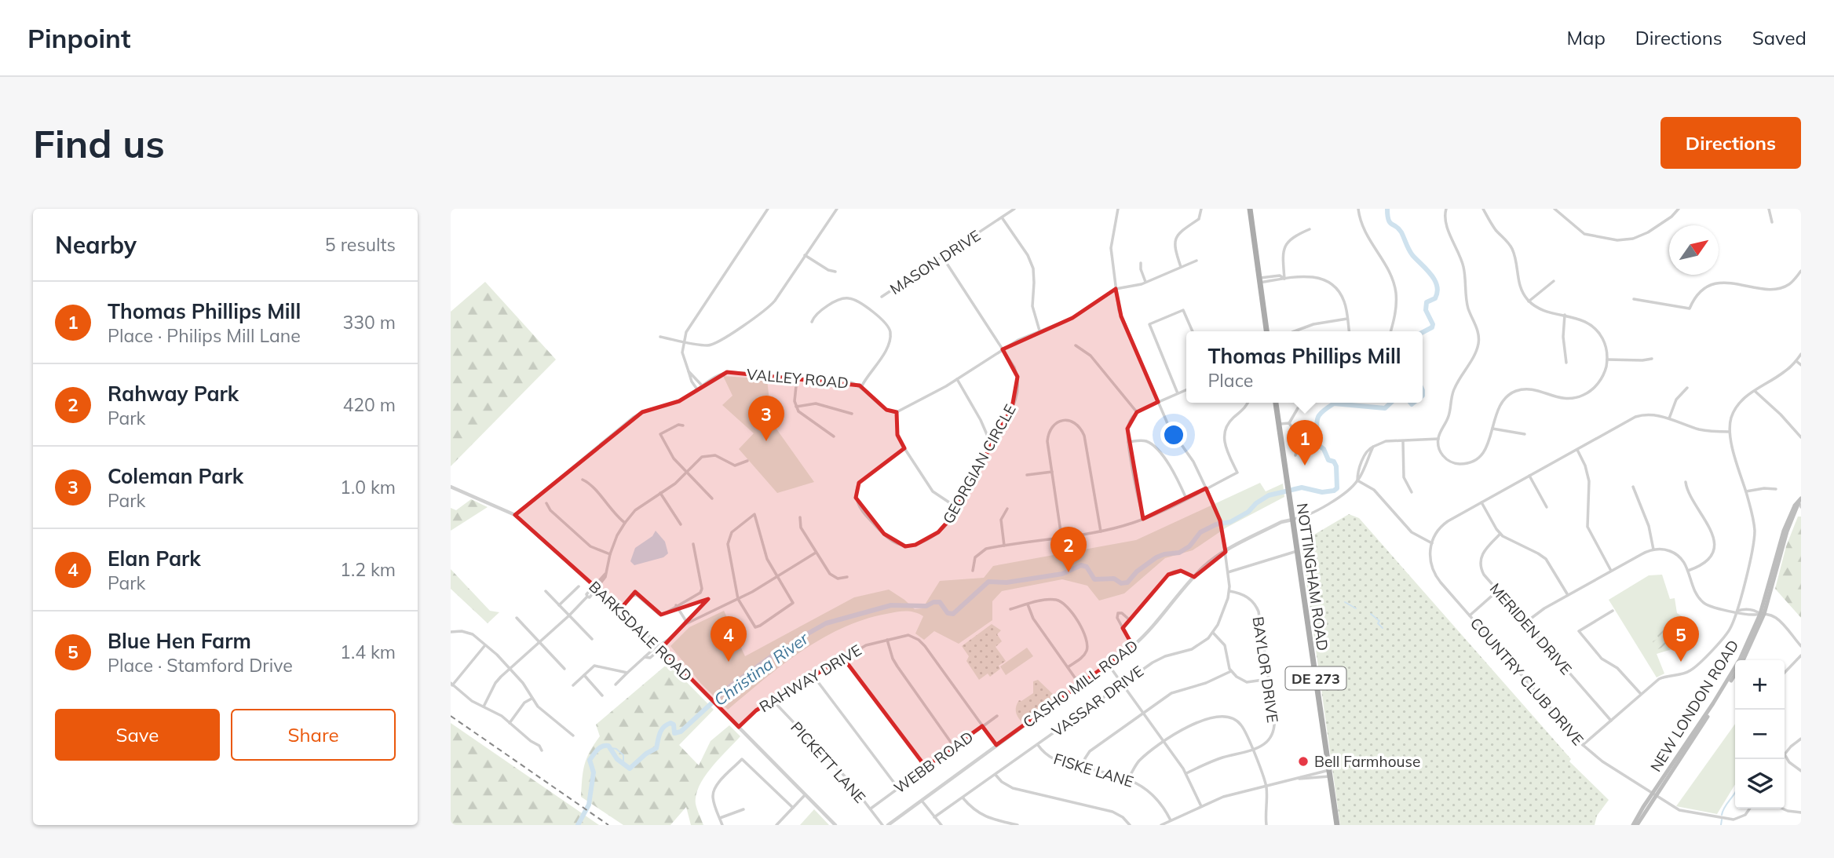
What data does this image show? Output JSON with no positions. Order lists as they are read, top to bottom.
{
  "streets": {
    "main road": ["NOTTINGHAM ROAD", "DE 273", "NEW LONDON ROAD"],
    "street": [
      "MASON DRIVE",
      "VALLEY ROAD",
      "GEORGIAN CIRCLE",
      "MERIDEN DRIVE",
      "BARKSDALE ROAD",
      "BAYLOR DRIVE",
      "RAHWAY DRIVE",
      "COUNTRY CLUB DRIVE",
      "CASHO MILL ROAD",
      "VASSAR DRIVE",
      "PICKETT LANE",
      "WEBB ROAD",
      "FISKE LANE"
    ]
  },
  "crossings": [
    ["MASON DRIVE", "GEORGIAN CIRCLE"],
    ["VALLEY ROAD", "BARKSDALE ROAD"],
    ["NOTTINGHAM ROAD", "CASHO MILL ROAD"],
    ["BARKSDALE ROAD", "RAHWAY DRIVE"],
    ["RAHWAY DRIVE", "CASHO MILL ROAD"],
    ["RAHWAY DRIVE", "PICKETT LANE"],
    ["RAHWAY DRIVE", "WEBB ROAD"],
    ["COUNTRY CLUB DRIVE", "NEW LONDON ROAD"],
    ["VASSAR DRIVE", "FISKE LANE"],
    ["PICKETT LANE", "WEBB ROAD"]
  ],
  "water": ["Christina River"],
  "places": ["Bell Farmhouse"],
  "north": "top right",
  "page": {
    "header": "Pinpoint",
    "nav": ["Map", "Directions", "Saved"],
    "buttons": [
      "Directions",
      ["Save", "Share"]
    ],
    "title": "Find us",
    "heading": ["Nearby", "5 results"],
    "list": [
      {
        "mark": "1",
        "name": "Thomas Phillips Mill",
        "note": "Place · Philips Mill Lane",
        "value": "330 m"
      },
      {
        "mark": "2",
        "name": "Rahway Park",
        "note": "Park",
        "value": "420 m"
      },
      {
        "mark": "3",
        "name": "Coleman Park",
        "note": "Park",
        "value": "1.0 km"
      },
      {
        "mark": "4",
        "name": "Elan Park",
        "note": "Park",
        "value": "1.2 km"
      },
      {
        "mark": "5",
        "name": "Blue Hen Farm",
        "note": "Place · Stamford Drive",
        "value": "1.4 km"
      }
    ],
    "popup": ["Thomas Phillips Mill", "Place"],
    "pins": [
      "3",
      "1",
      "2",
      "4",
      "5"
    ],
    "map_buttons": ["+", "−"]
  }
}
